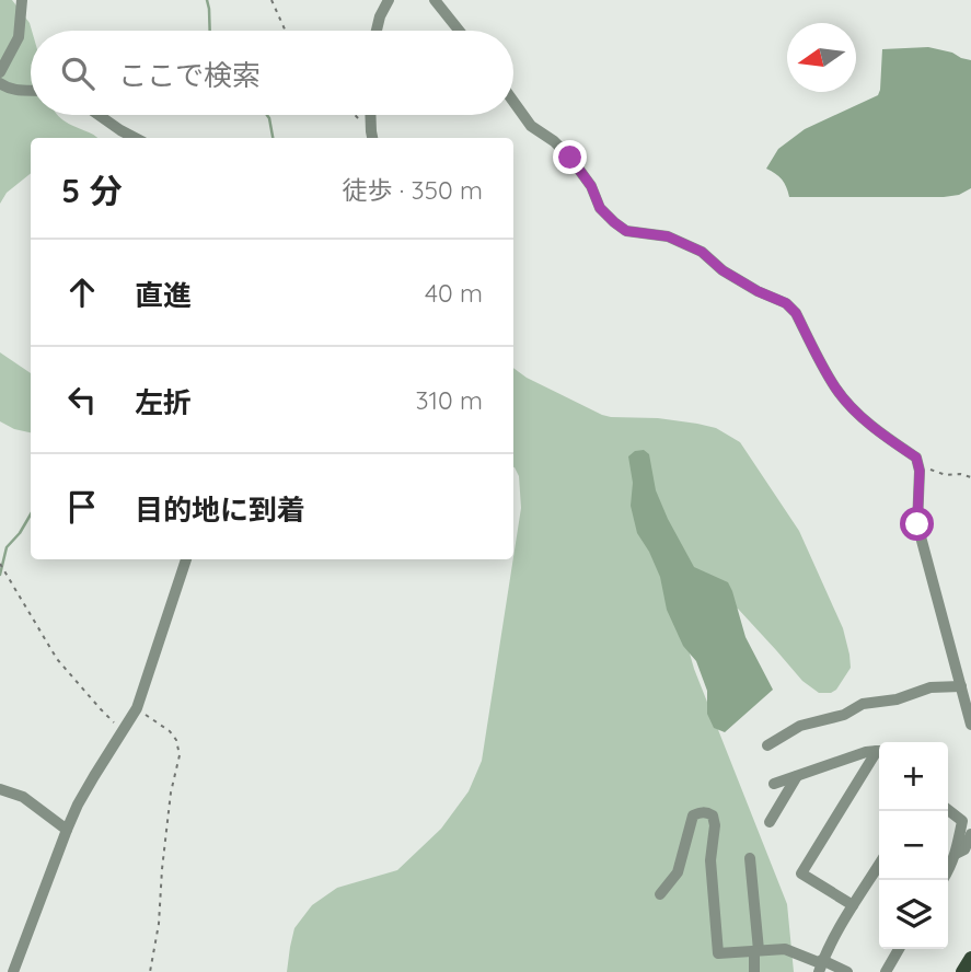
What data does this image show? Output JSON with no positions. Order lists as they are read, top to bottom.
{
  "north": "left",
  "page": {
    "search": "ここで検索",
    "heading": ["5 分", "徒歩 · 350 m"],
    "list": [
      ["直進", "40 m"],
      ["左折", "310 m"],
      "目的地に到着"
    ],
    "map_buttons": ["+", "−"]
  }
}
